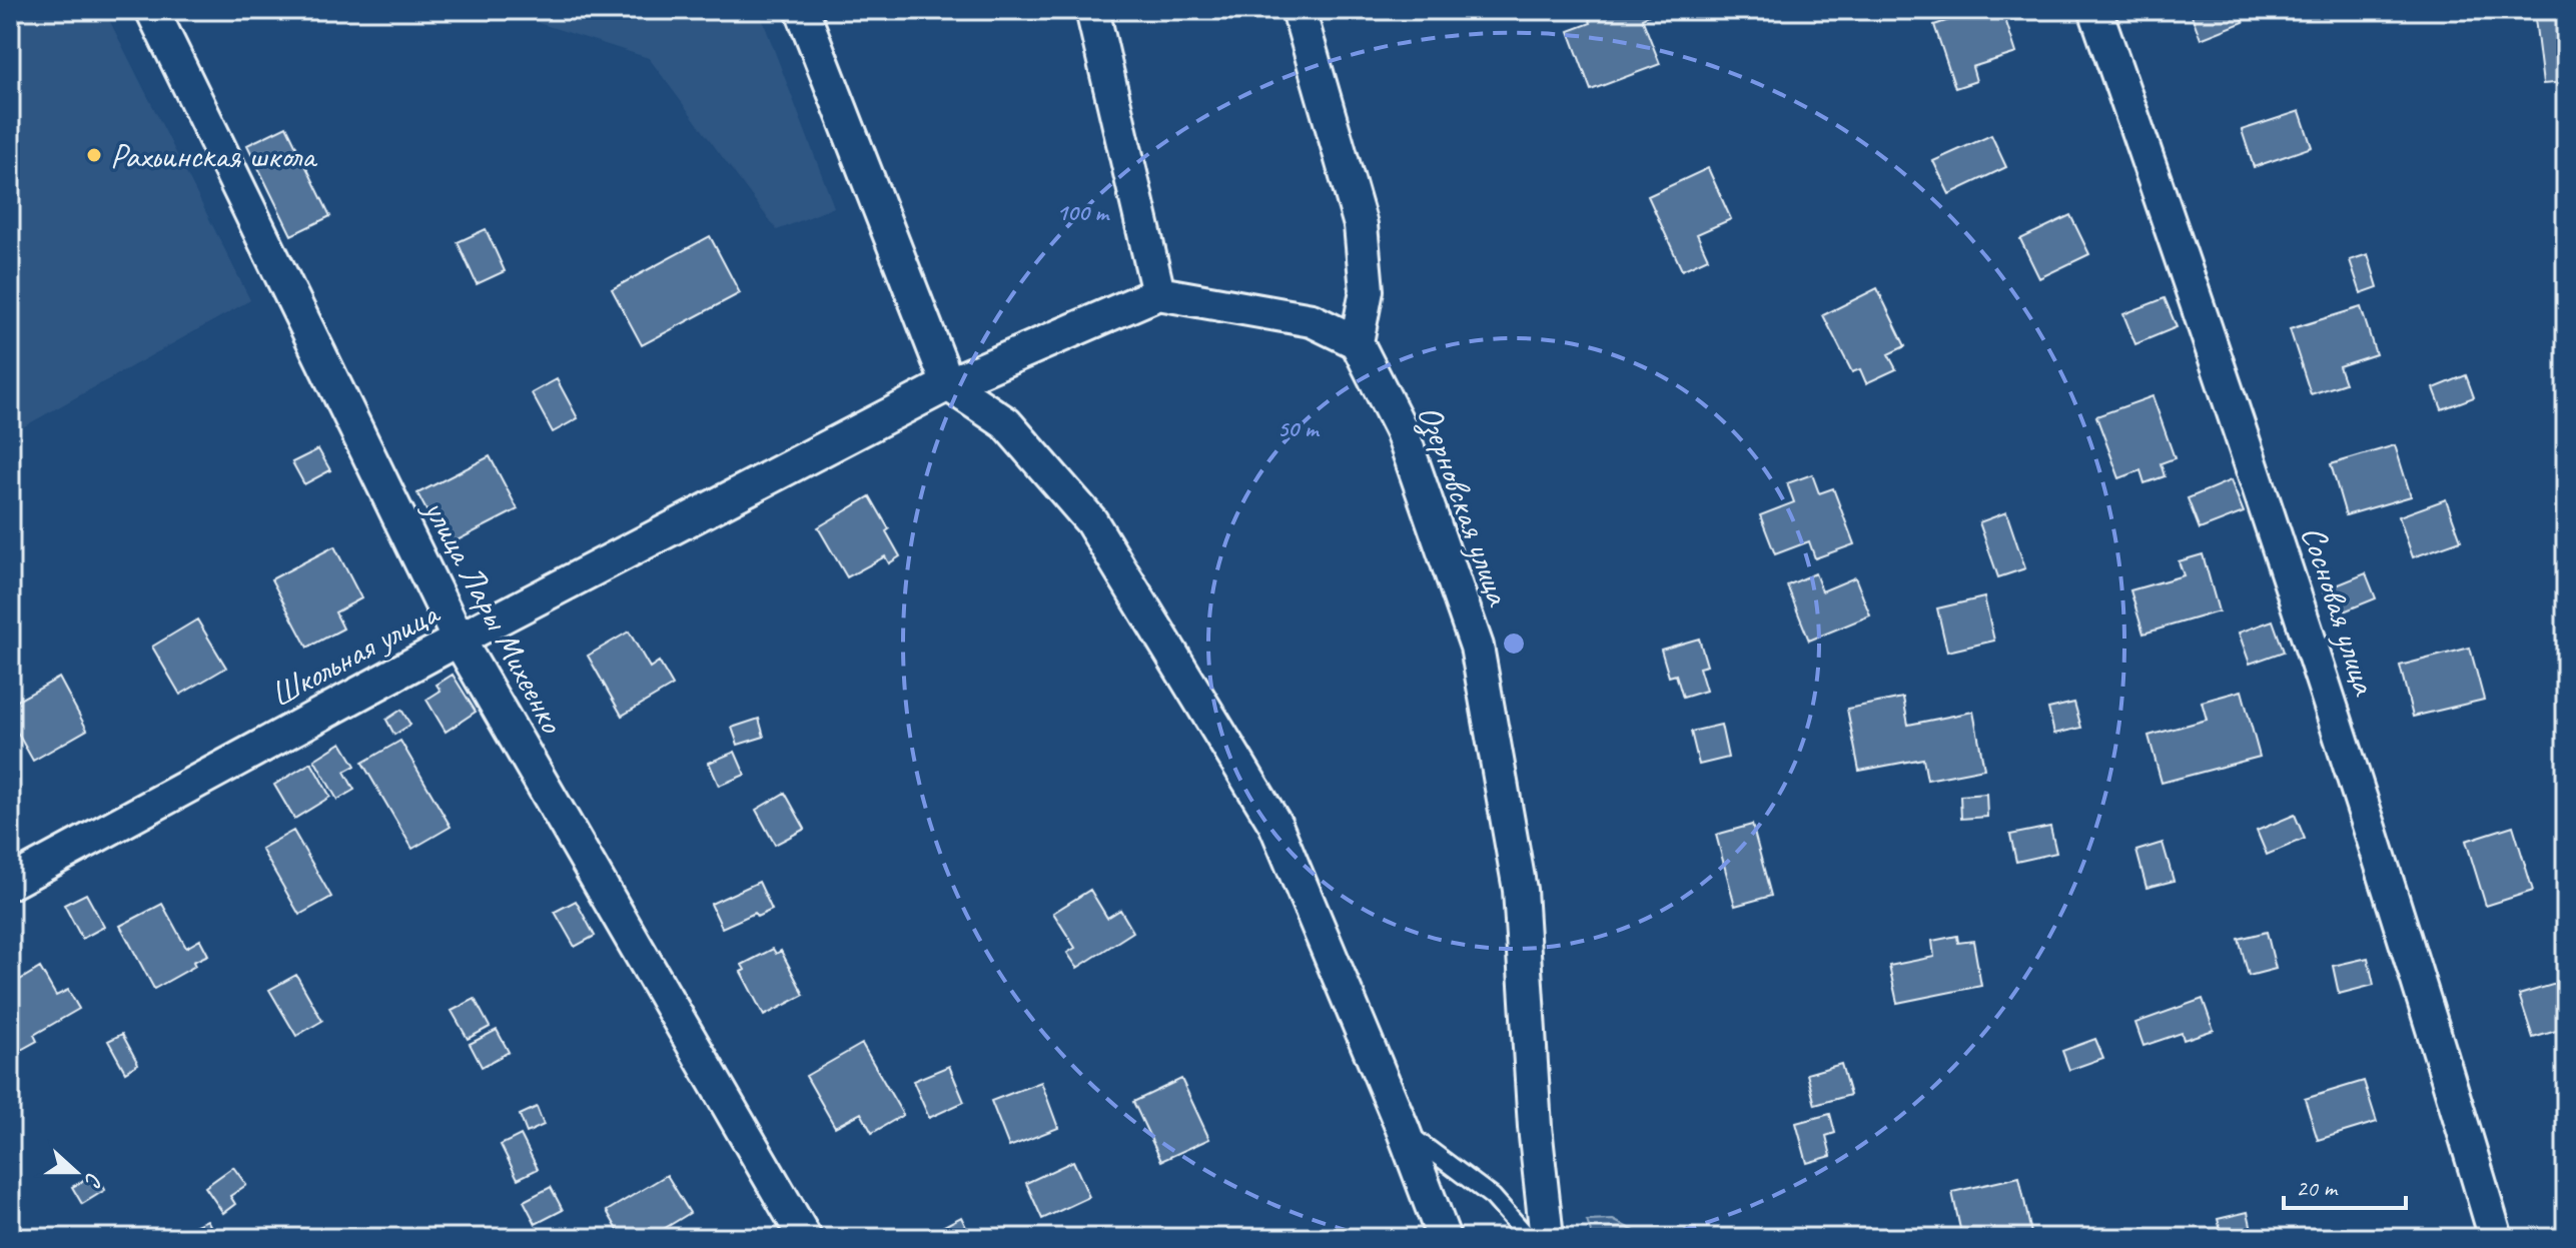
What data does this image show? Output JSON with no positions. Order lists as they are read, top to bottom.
{
  "streets": {
    "street": [
      "Озерновская улица",
      "Сосновая улица",
      "улица Лары Михеенко",
      "Школьная улица"
    ]
  },
  "crossings": [
    ["улица Лары Михеенко", "Школьная улица"]
  ],
  "places": ["Рахьинская школа"],
  "scale_bar": "20 m",
  "north": "right",
  "rings": ["100 m", "50 m"]
}
